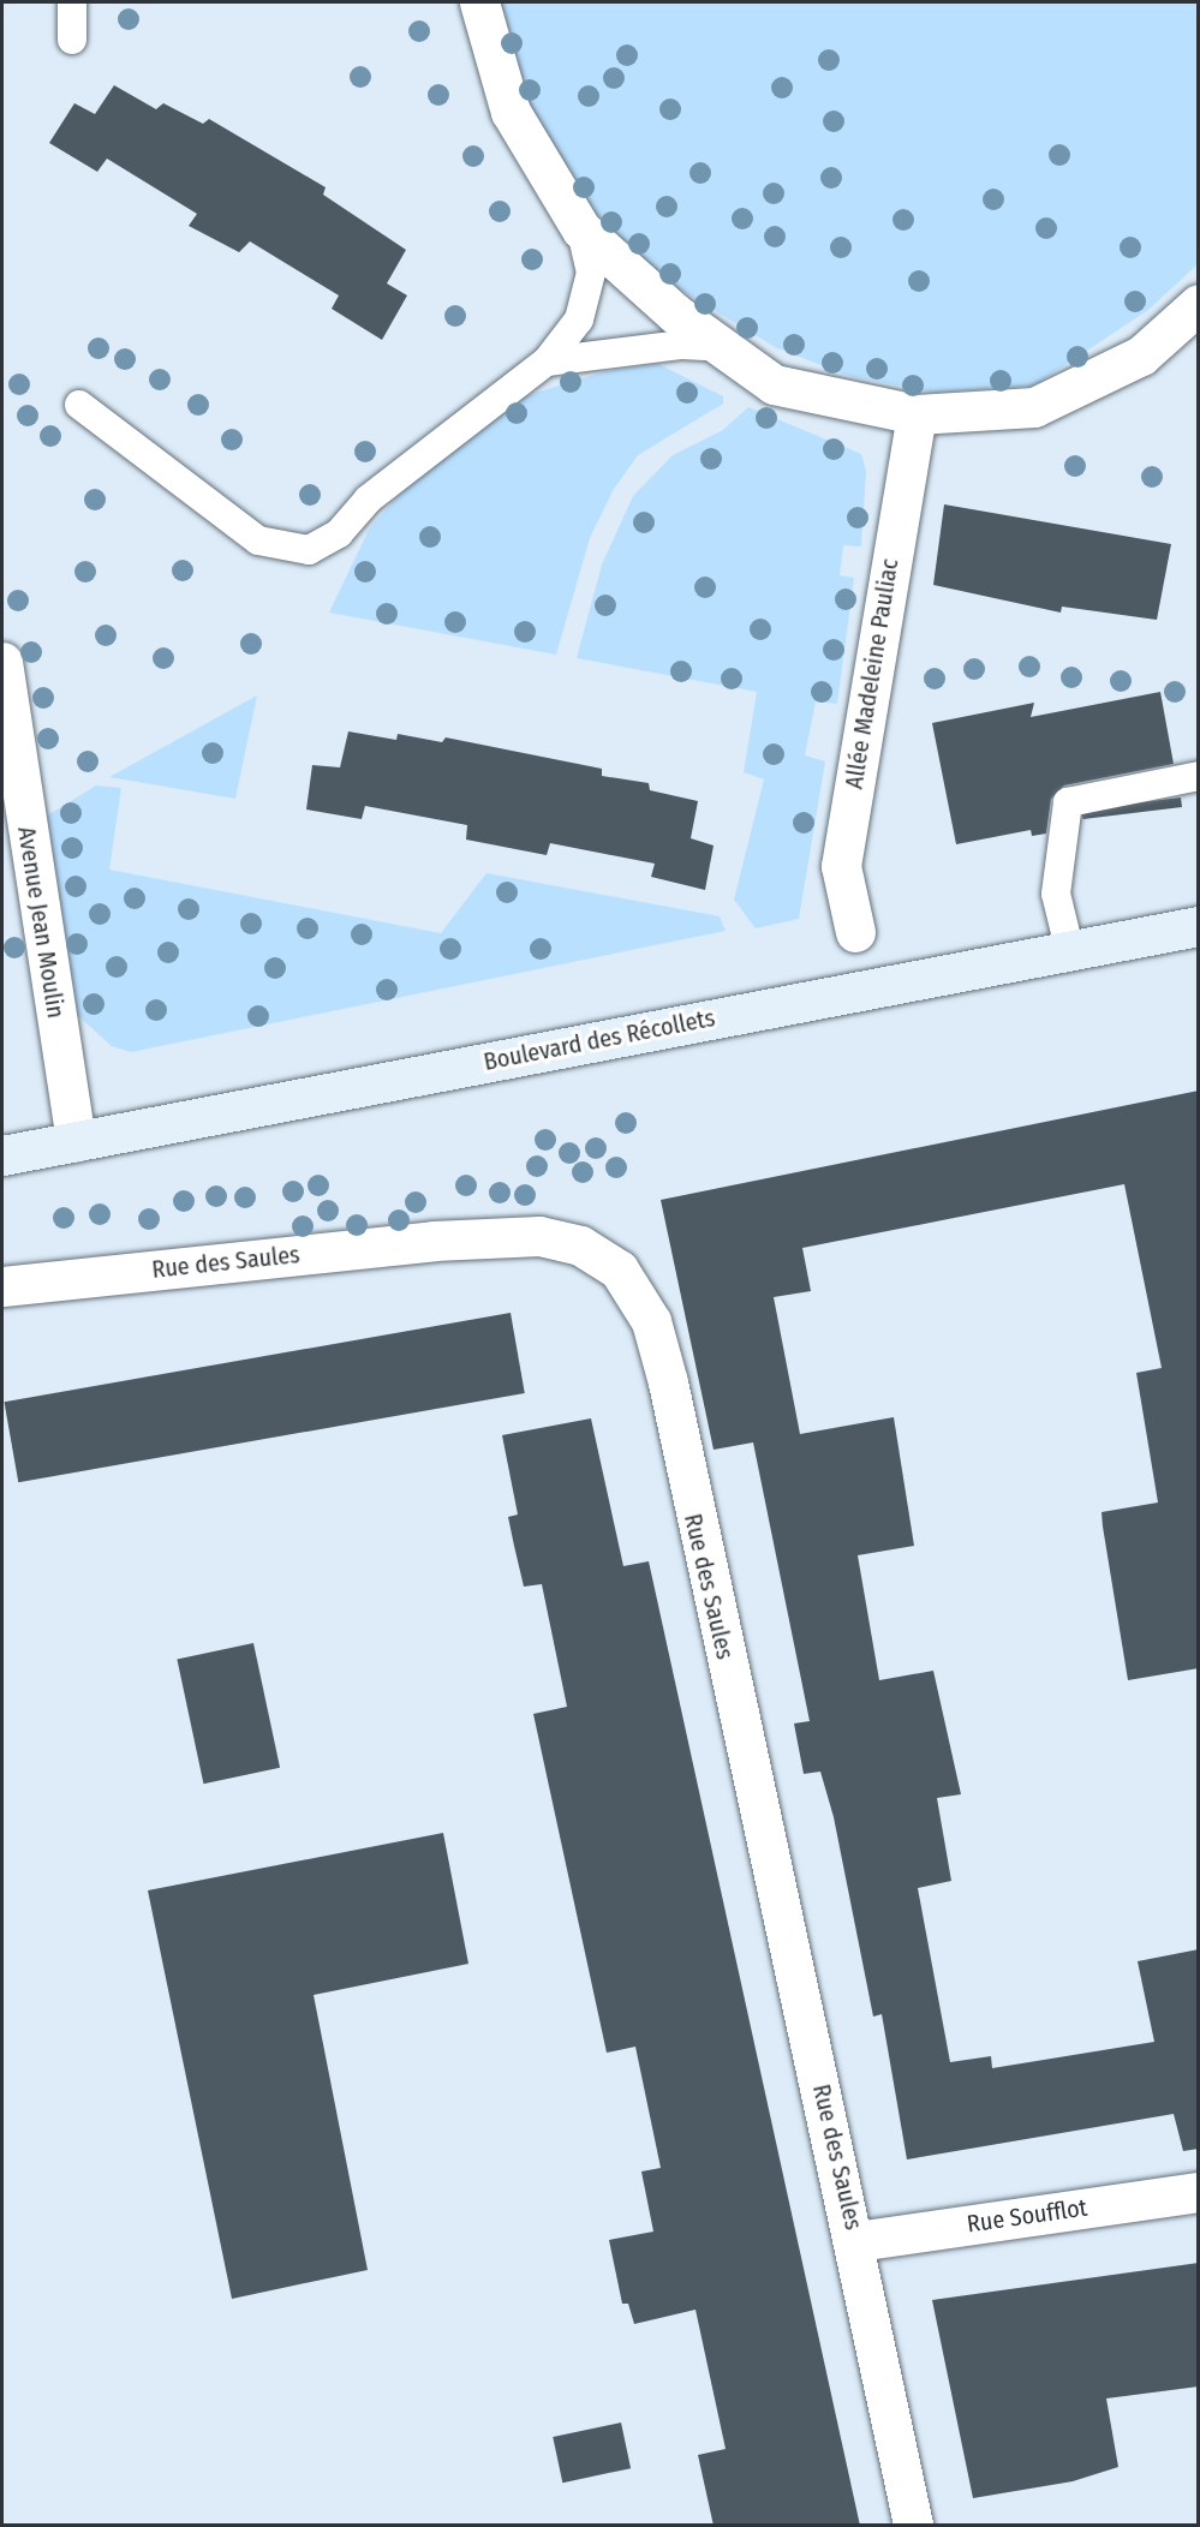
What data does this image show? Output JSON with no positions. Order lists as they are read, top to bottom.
{
  "streets": {
    "main road": ["Boulevard des Récollets"],
    "street": [
      "Allée Madeleine Pauliac",
      "Avenue Jean Moulin",
      "Rue des Saules",
      "Rue Soufflot"
    ]
  },
  "crossings": [
    ["Avenue Jean Moulin", "Boulevard des Récollets"],
    ["Rue des Saules", "Rue Soufflot"]
  ]
}
